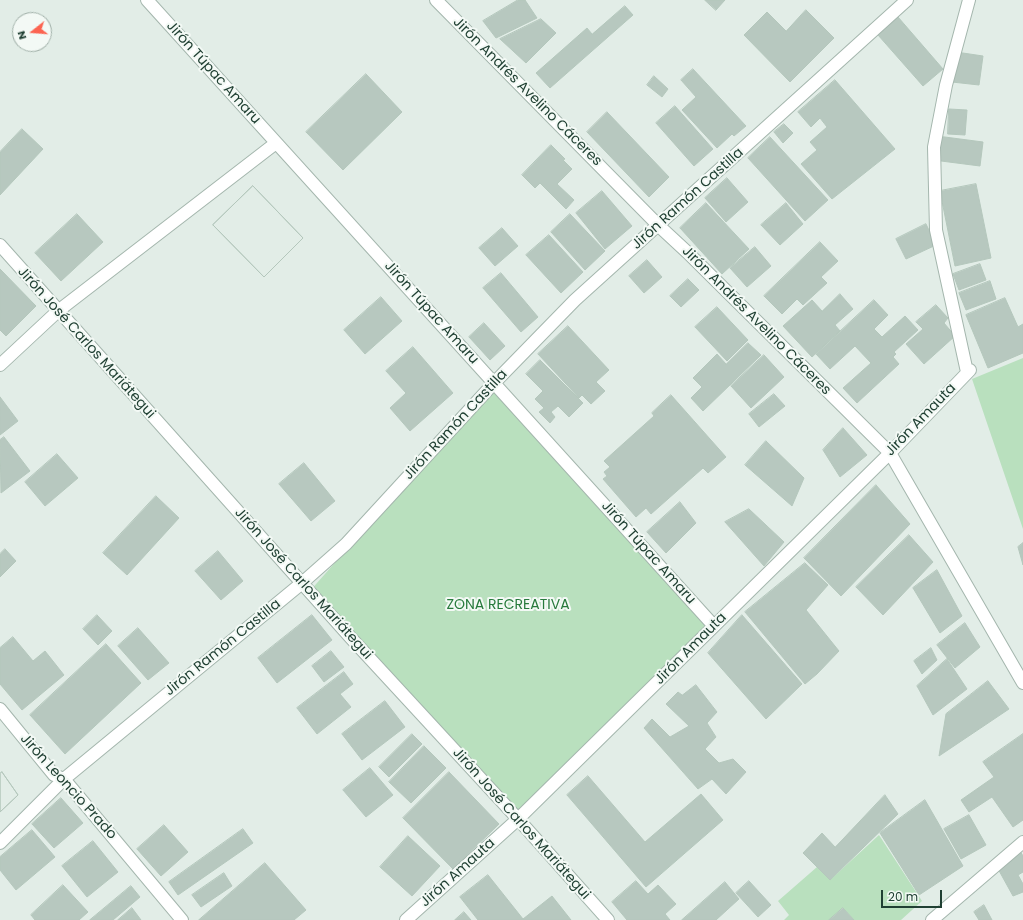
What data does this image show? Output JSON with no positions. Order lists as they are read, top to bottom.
{
  "streets": {
    "street": [
      "Jirón Túpac Amaru",
      "Jirón Andrés Avelino Cáceres",
      "Jirón Ramón Castilla",
      "Jirón José Carlos Mariátegui",
      "Jirón Amauta",
      "Jirón Leoncio Prado"
    ]
  },
  "crossings": [
    ["Jirón Túpac Amaru", "Jirón Ramón Castilla"],
    ["Jirón Túpac Amaru", "Jirón Amauta"],
    ["Jirón Andrés Avelino Cáceres", "Jirón Ramón Castilla"],
    ["Jirón Andrés Avelino Cáceres", "Jirón Amauta"],
    ["Jirón Ramón Castilla", "Jirón José Carlos Mariátegui"],
    ["Jirón Ramón Castilla", "Jirón Leoncio Prado"],
    ["Jirón José Carlos Mariátegui", "Jirón Amauta"]
  ],
  "parks": ["ZONA RECREATIVA"],
  "scale_bar": "20 m",
  "north": "left"
}
